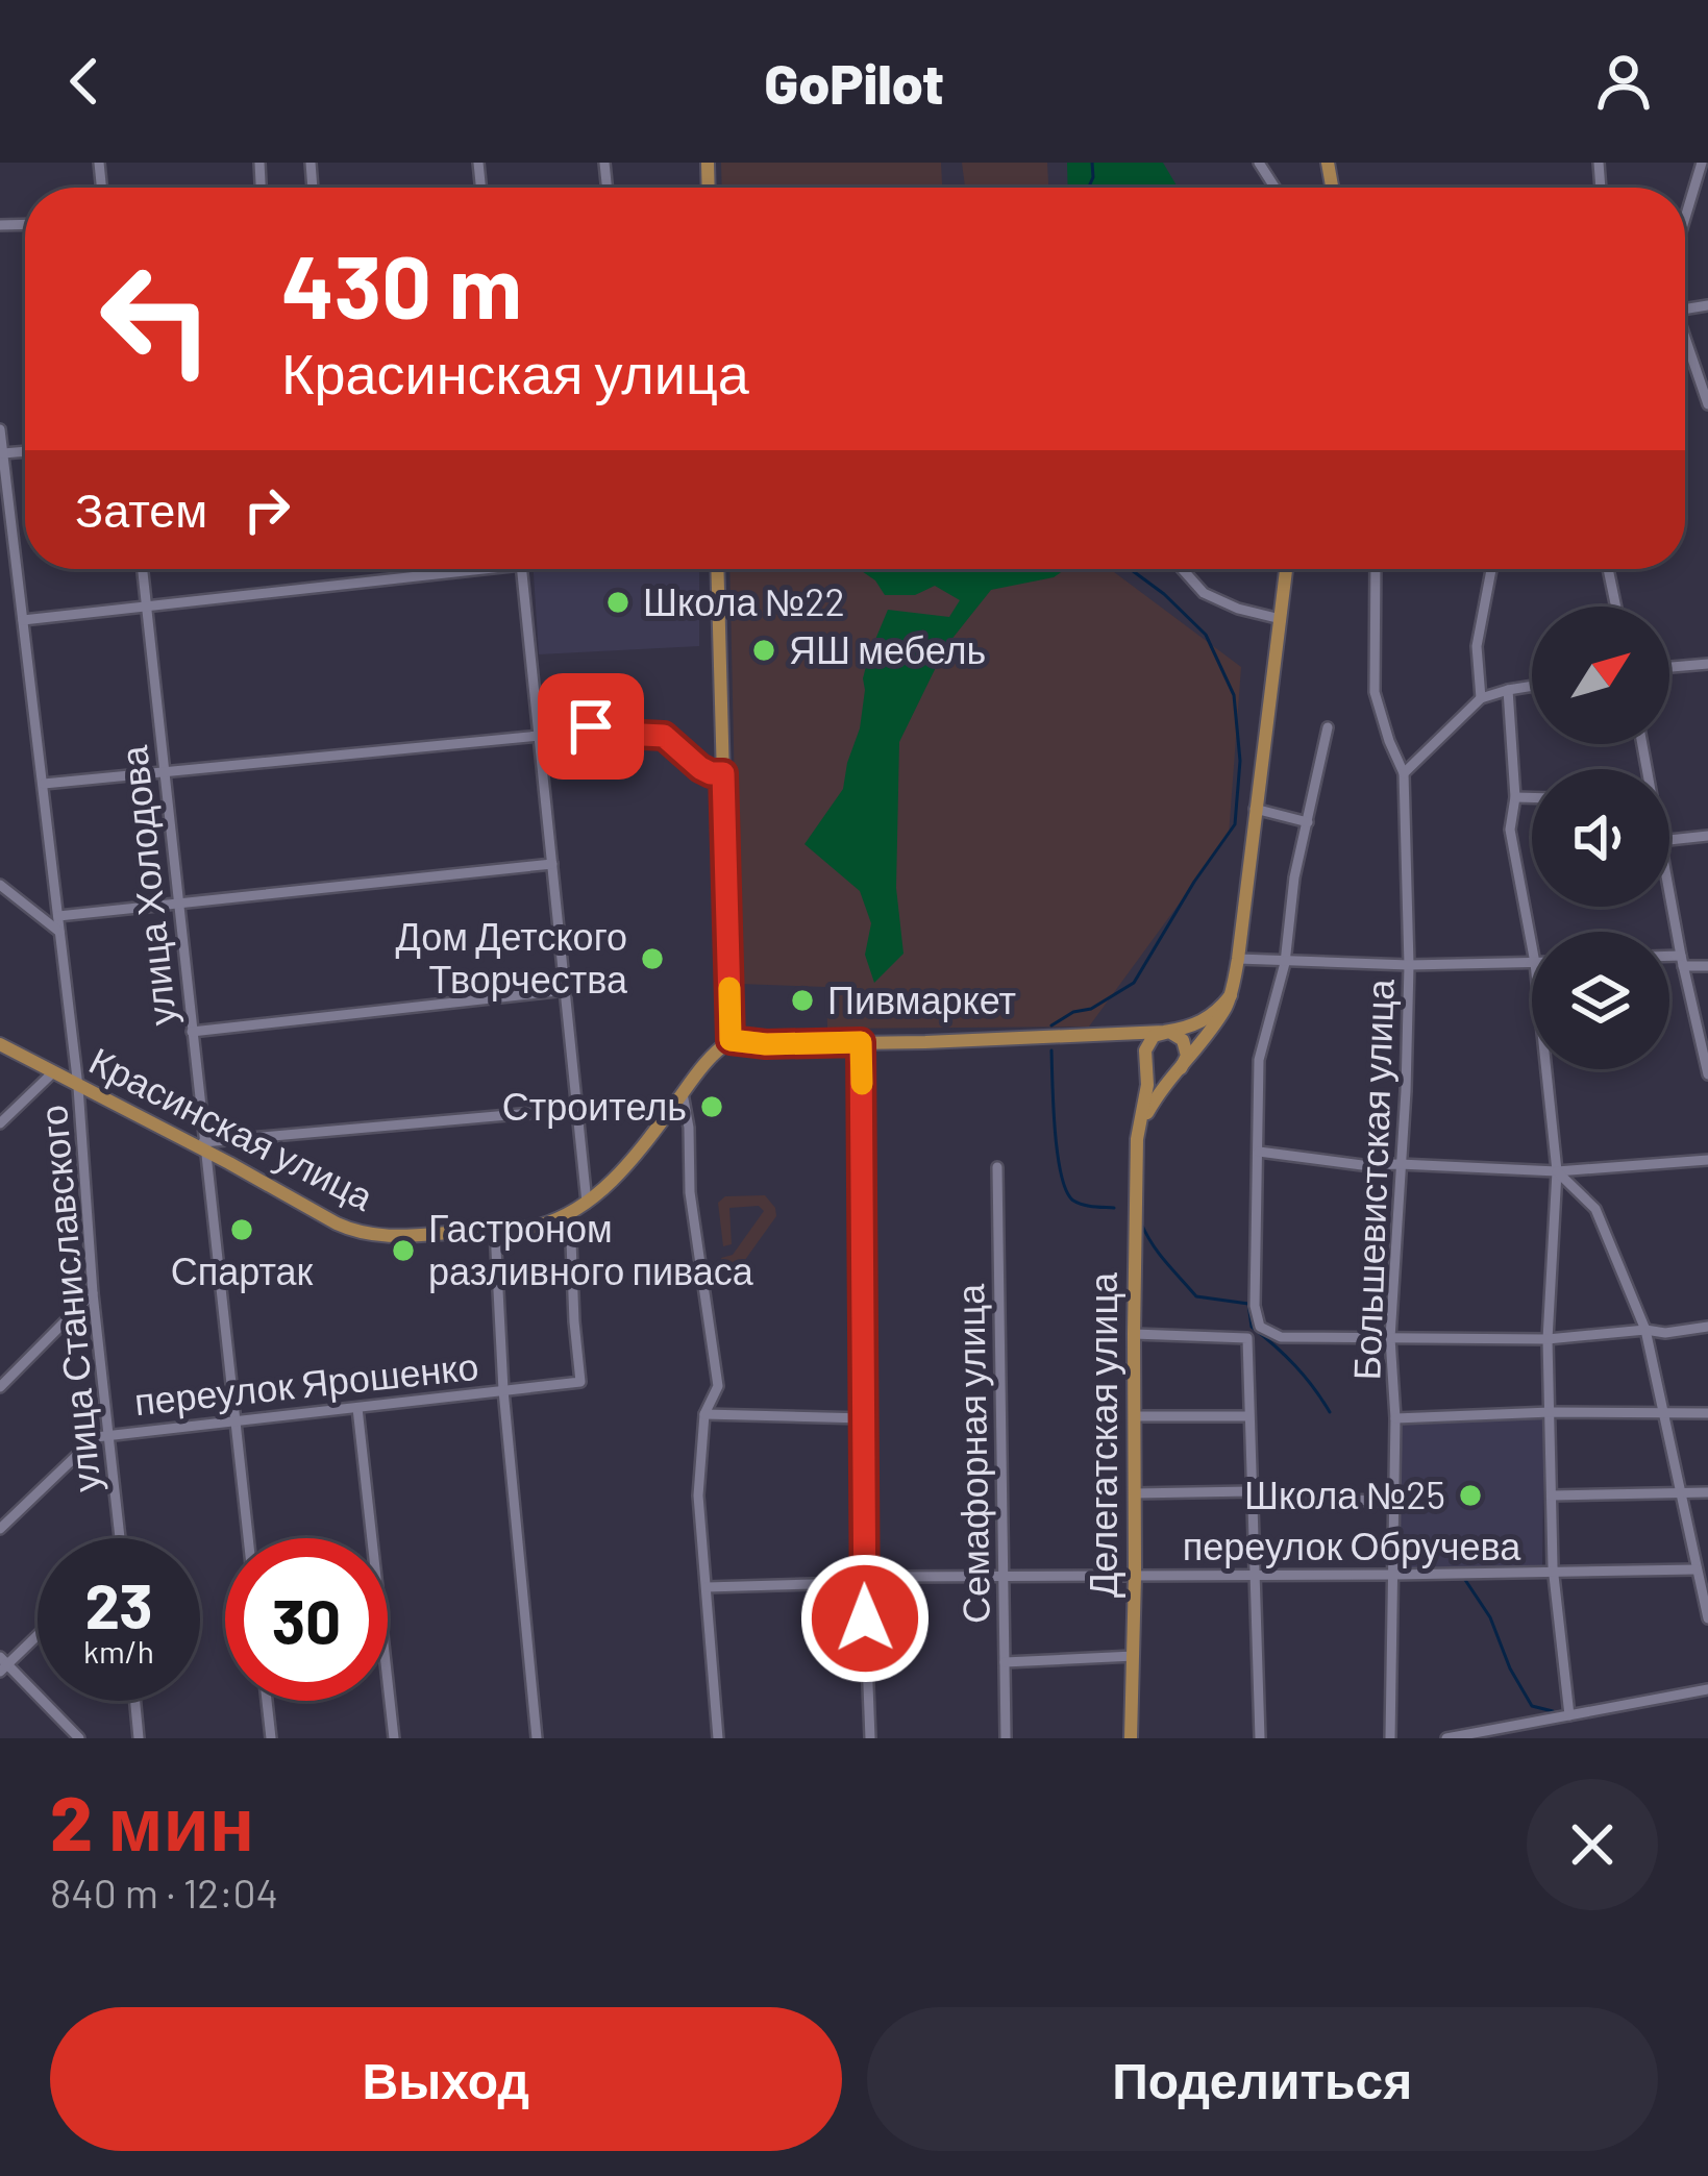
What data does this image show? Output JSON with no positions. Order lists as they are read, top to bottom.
{
  "streets": {
    "main road": ["Красинская улица", "Делегатская улица"],
    "street": [
      "улица Холодова",
      "Большевистская улица",
      "улица Станиславского",
      "переулок Ярошенко",
      "Семафорная улица",
      "переулок Обручева"
    ]
  },
  "crossings": [
    ["улица Холодова", "Красинская улица"],
    ["улица Холодова", "переулок Ярошенко"],
    ["Красинская улица", "улица Станиславского"],
    ["Красинская улица", "переулок Ярошенко"],
    ["Большевистская улица", "переулок Обручева"],
    ["улица Станиславского", "переулок Ярошенко"],
    ["Делегатская улица", "переулок Обручева"],
    ["Семафорная улица", "переулок Обручева"]
  ],
  "places": [
    "Школа №22",
    "ЯШ мебель",
    "Дом Детского Творчества",
    "Пивмаркет",
    "Строитель",
    "Спартак",
    "Гастроном разливного пиваса",
    "Школа №25"
  ],
  "north": "top right",
  "page": {
    "header": "GoPilot",
    "turn": ["430 m", "Красинская улица"],
    "then": "Затем",
    "speed": "23 km/h",
    "limit": "30",
    "heading": ["2 мин", "840 m · 12:04"],
    "buttons": ["Выход", "Поделиться"]
  }
}
